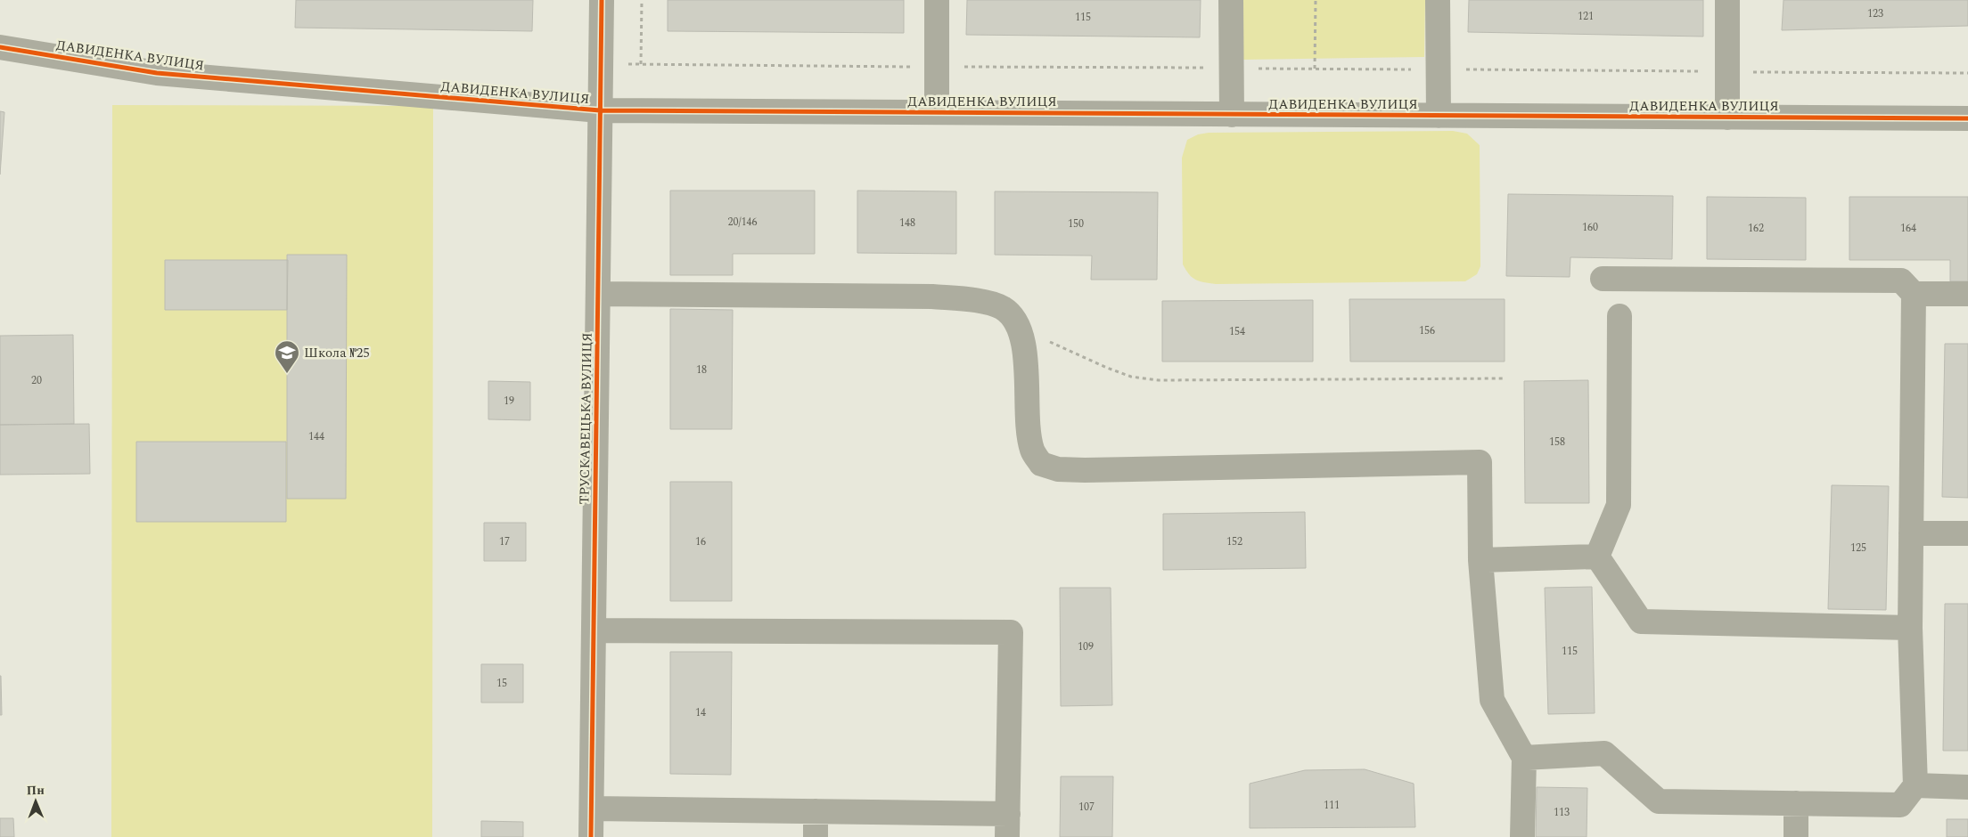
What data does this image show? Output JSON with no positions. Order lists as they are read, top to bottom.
{
  "streets": {
    "street": ["ДАВИДЕНКА ВУЛИЦЯ", "ТРУСКАВЕЦЬКА ВУЛИЦЯ"]
  },
  "crossings": [
    ["ДАВИДЕНКА ВУЛИЦЯ", "ТРУСКАВЕЦЬКА ВУЛИЦЯ"]
  ],
  "places": {
    "school or university": ["Школа №25"]
  },
  "house_numbers": [
    "123",
    "121",
    "115",
    "20/146",
    "148",
    "150",
    "160",
    "162",
    "164",
    "156",
    "154",
    "18",
    "20",
    "19",
    "144",
    "158",
    "17",
    "16",
    "152",
    "125",
    "109",
    "115",
    "15",
    "14",
    "111",
    "107",
    "113"
  ],
  "north": "top"
}
